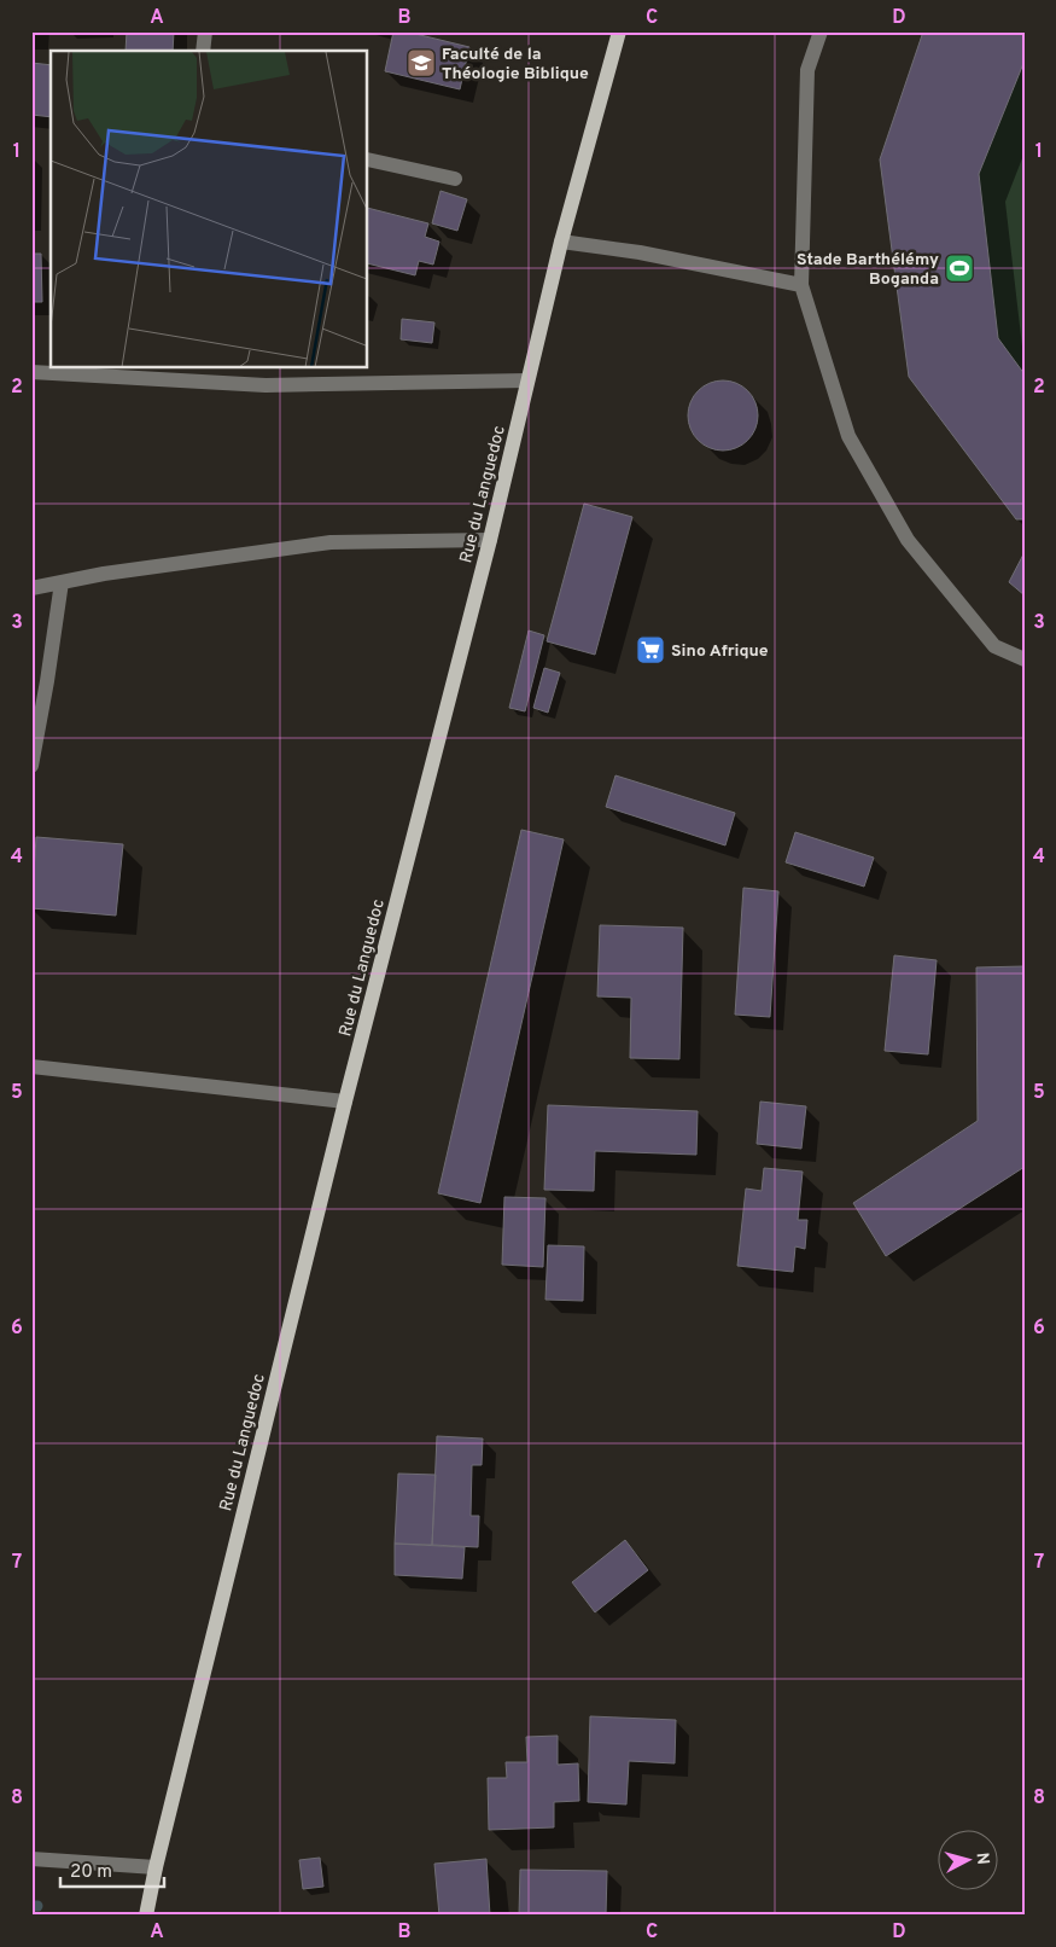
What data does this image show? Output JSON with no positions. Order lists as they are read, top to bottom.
{
  "streets": {
    "main road": ["Rue du Languedoc"]
  },
  "places": {
    "school or university": ["Faculté de la Théologie Biblique"],
    "sports": ["Stade Barthélémy Boganda"],
    "supermarket": ["Sino Afrique"]
  },
  "scale_bar": "20 m",
  "north": "right",
  "grid": {
    "columns": [
      "A",
      "B",
      "C",
      "D"
    ],
    "rows": [
      "1",
      "2",
      "3",
      "4",
      "5",
      "6",
      "7",
      "8"
    ]
  }
}
